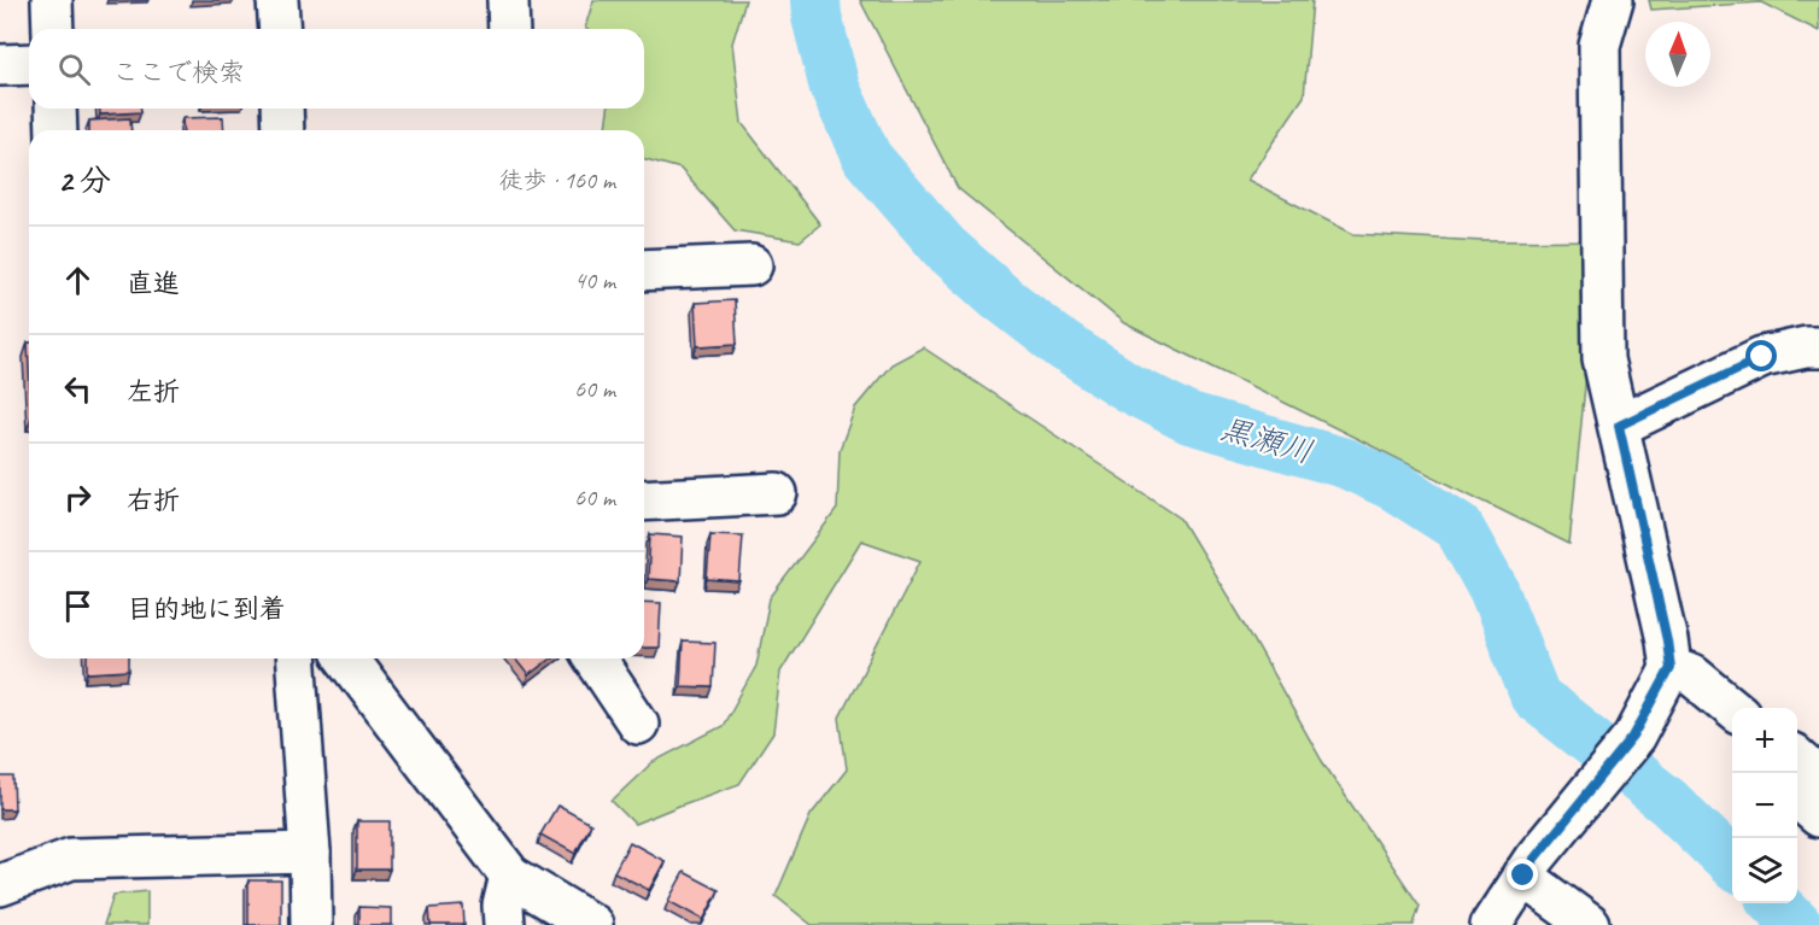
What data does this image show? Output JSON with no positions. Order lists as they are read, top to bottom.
{
  "water": ["黒瀬川"],
  "north": "top",
  "page": {
    "search": "ここで検索",
    "heading": ["2 分", "徒歩 · 160 m"],
    "list": [
      ["直進", "40 m"],
      ["左折", "60 m"],
      ["右折", "60 m"],
      "目的地に到着"
    ],
    "map_buttons": ["+", "−"]
  }
}
